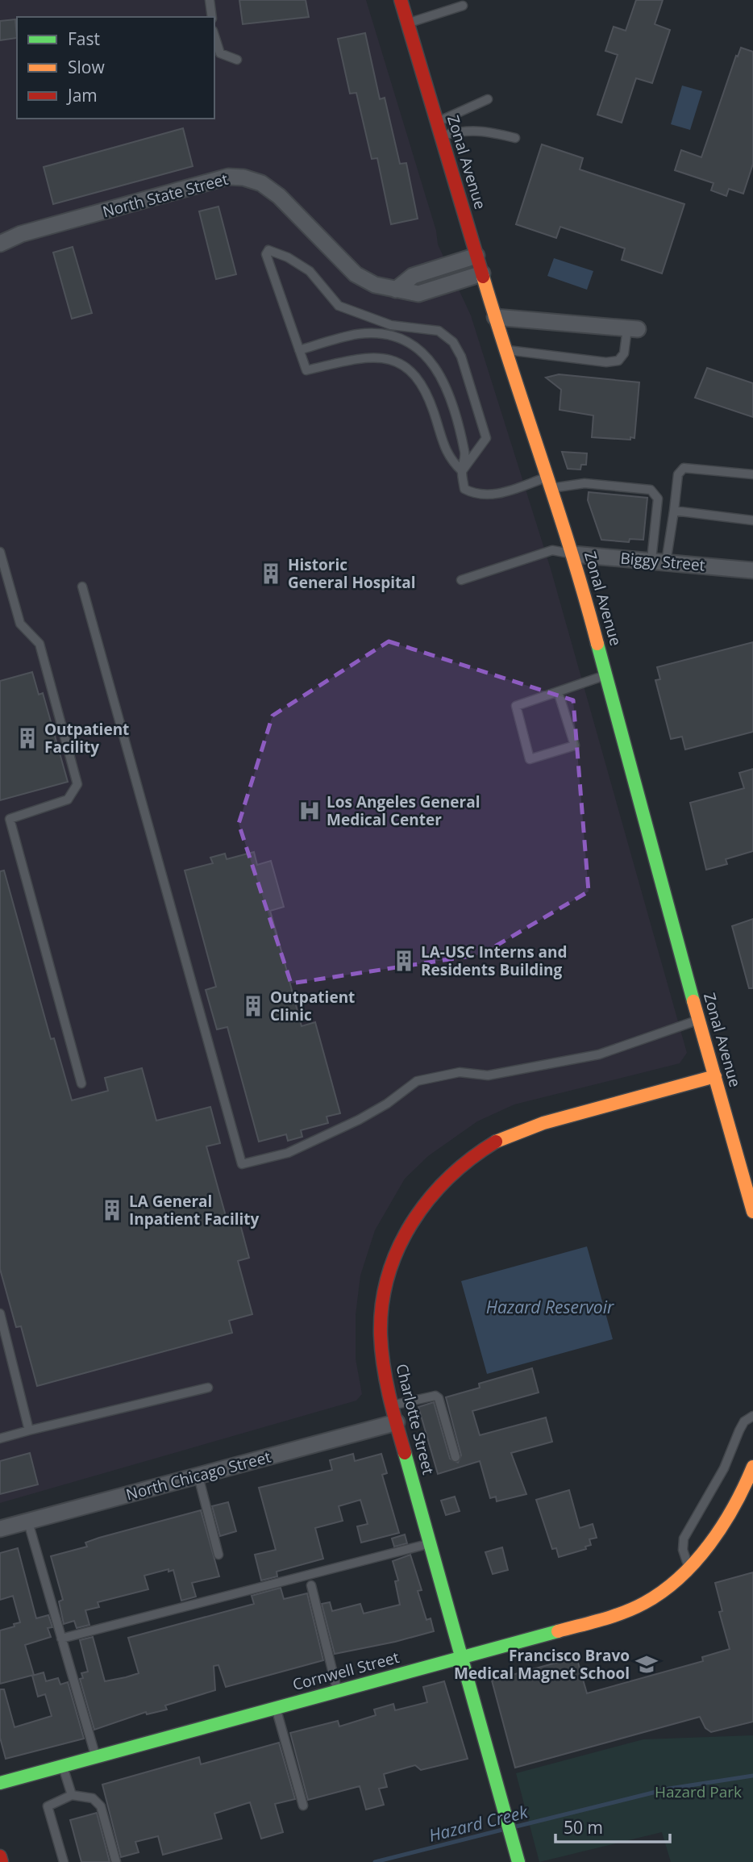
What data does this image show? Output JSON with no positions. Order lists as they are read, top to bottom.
{
  "streets": {
    "street": [
      "Zonal Avenue",
      "North State Street",
      "Biggy Street",
      "Charlotte Street",
      "North Chicago Street",
      "Cornwell Street"
    ]
  },
  "crossings": [
    ["Zonal Avenue", "North State Street"],
    ["Zonal Avenue", "Biggy Street"],
    ["Zonal Avenue", "Charlotte Street"],
    ["Charlotte Street", "North Chicago Street"],
    ["Charlotte Street", "Cornwell Street"]
  ],
  "water": ["Hazard Reservoir", "Hazard Creek"],
  "parks": ["Hazard Park"],
  "places": {
    "building": [
      "Historic General Hospital",
      "Outpatient Facility",
      "LA-USC Interns and Residents Building",
      "Outpatient Clinic",
      "LA General Inpatient Facility"
    ],
    "hospital": ["Los Angeles General Medical Center"],
    "school or university": ["Francisco Bravo Medical Magnet School"]
  },
  "legend": ["Fast", "Slow", "Jam"],
  "scale_bar": "50 m"
}
